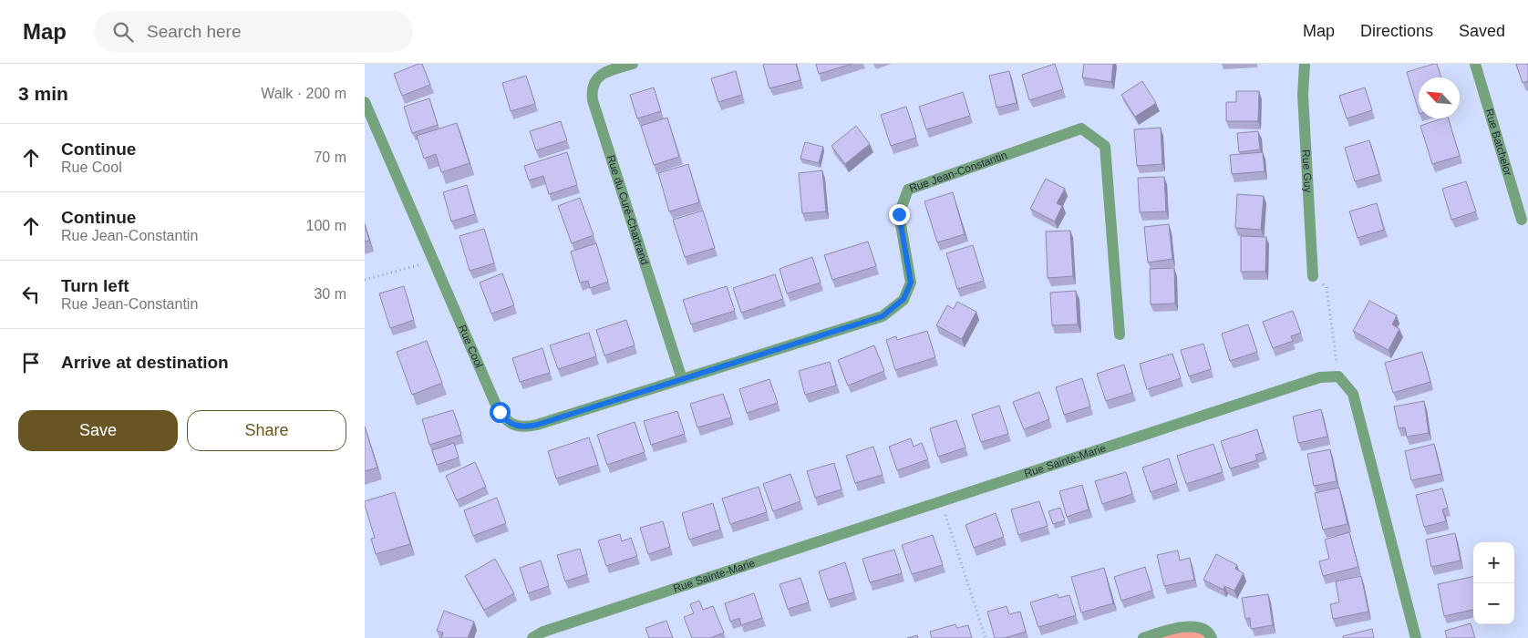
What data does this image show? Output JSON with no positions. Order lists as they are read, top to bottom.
{
  "streets": {
    "street": [
      "Rue Batchelor",
      "Rue Guy",
      "Rue Jean-Constantin",
      "Rue du Curé-Chartrand",
      "Rue Cool",
      "Rue Sainte-Marie"
    ]
  },
  "crossings": [
    ["Rue Jean-Constantin", "Rue du Curé-Chartrand"],
    ["Rue Jean-Constantin", "Rue Cool"],
    ["Rue du Curé-Chartrand", "Rue Cool"]
  ],
  "north": "top left",
  "page": {
    "header": "Map",
    "search": "Search here",
    "nav": ["Map", "Directions", "Saved"],
    "heading": ["3 min", "Walk · 200 m"],
    "list": [
      ["Continue", "Rue Cool", "70 m"],
      ["Continue", "Rue Jean-Constantin", "100 m"],
      ["Turn left", "Rue Jean-Constantin", "30 m"],
      "Arrive at destination"
    ],
    "buttons": ["Save", "Share"],
    "map_buttons": ["+", "−"]
  }
}
